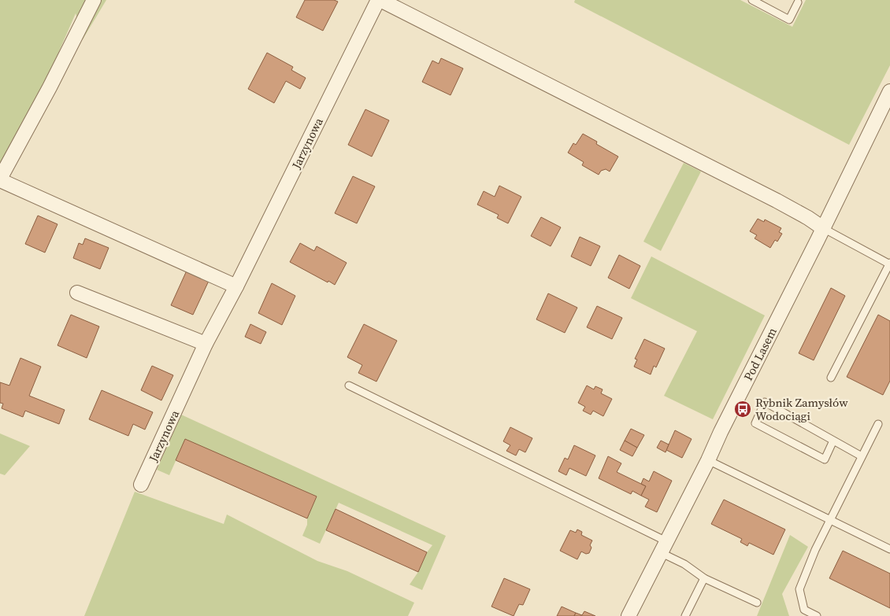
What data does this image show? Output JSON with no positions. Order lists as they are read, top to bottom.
{
  "streets": {
    "street": ["Jarzynowa", "Pod Lasem"]
  },
  "places": {
    "bus stop": ["Rybnik Zamysłów Wodociągi"]
  }
}
